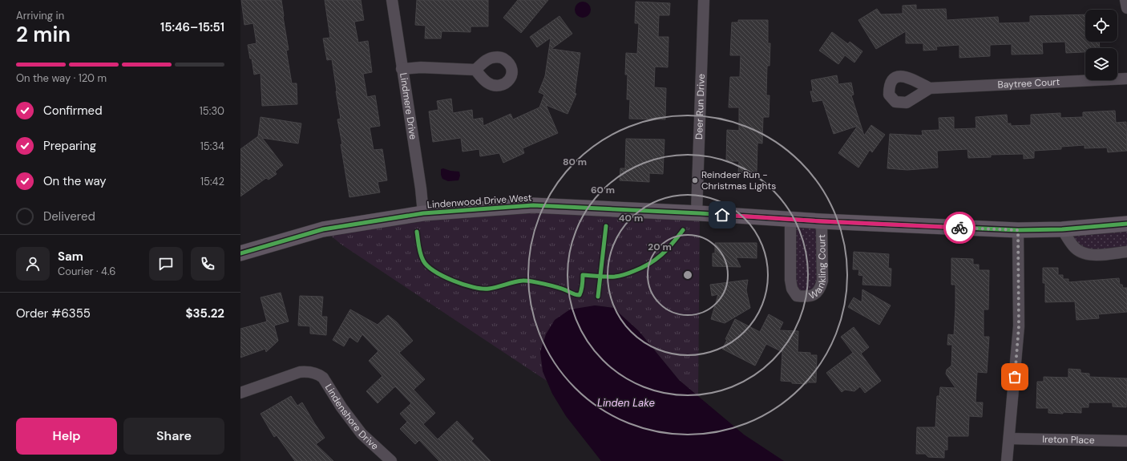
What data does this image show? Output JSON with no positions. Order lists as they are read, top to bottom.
{
  "streets": {
    "street": [
      "Baytree Court",
      "Lindmere Drive",
      "Deer Run Drive",
      "Lindenwood Drive West",
      "Wankling Court",
      "Lindenshore Drive",
      "Ireton Place"
    ]
  },
  "crossings": [
    ["Lindmere Drive", "Lindenwood Drive West"],
    ["Deer Run Drive", "Lindenwood Drive West"],
    ["Lindenwood Drive West", "Wankling Court"]
  ],
  "water": ["Linden Lake"],
  "places": ["Reindeer Run - Christmas Lights"],
  "page": {
    "heading": ["2 min", "Arriving in", "15:46–15:51"],
    "panel": [
      "Sam",
      "Courier · 4.6",
      "Order #6355",
      "$35.22"
    ],
    "bar": "On the way · 120 m",
    "list": [
      ["Confirmed", "15:30"],
      ["Preparing", "15:34"],
      ["On the way", "15:42"],
      "Delivered"
    ],
    "buttons": ["Help", "Share"]
  },
  "rings": [
    "80 m",
    "60 m",
    "40 m",
    "20 m"
  ]
}
